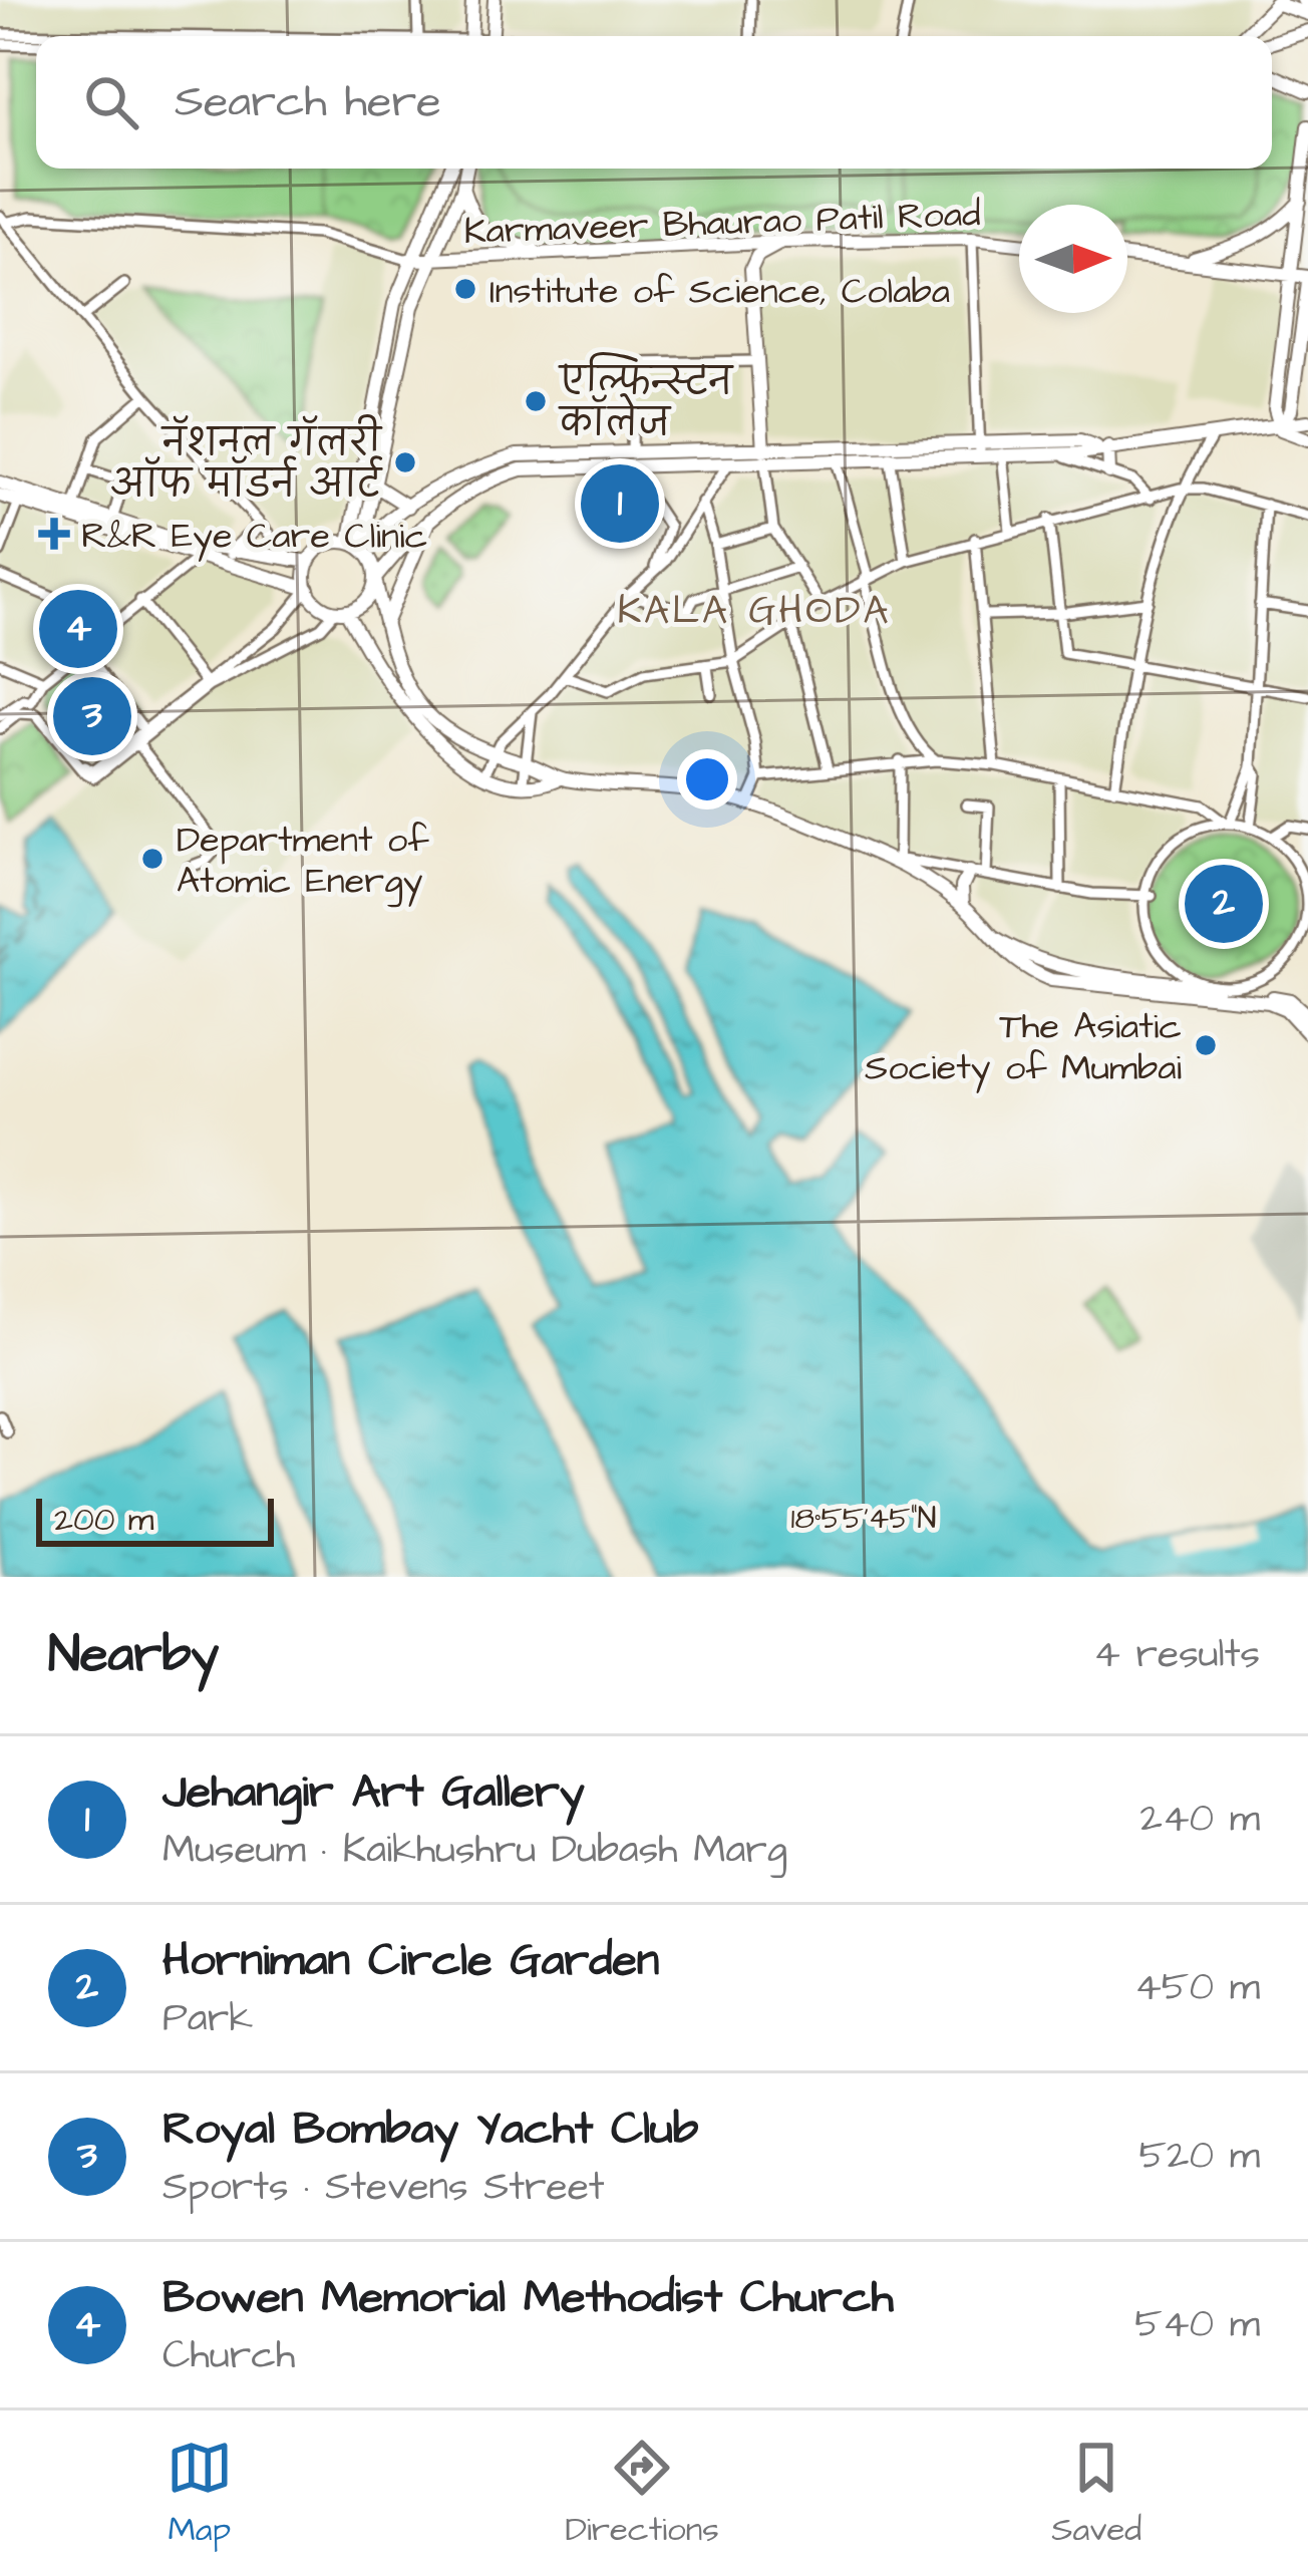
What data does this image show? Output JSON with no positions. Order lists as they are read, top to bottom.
{
  "streets": {
    "main road": ["Karmaveer Bhaurao Patil Road"]
  },
  "districts": ["KALA GHODA"],
  "places": {
    "other": [
      "Institute of Science, Colaba",
      "एल्फिन्स्टन कॉलेज",
      "नॅशनल गॅलरी ऑफ मॉडर्न आर्ट",
      "Department of Atomic Energy",
      "The Asiatic Society of Mumbai"
    ],
    "health": ["R&R Eye Care Clinic"]
  },
  "scale_bar": "200 m",
  "north": "right",
  "page": {
    "search": "Search here",
    "pins": [
      "1",
      "4",
      "3",
      "2"
    ],
    "scale": "200 m",
    "heading": ["Nearby", "4 results"],
    "list": [
      {
        "mark": "1",
        "name": "Jehangir Art Gallery",
        "note": "Museum · Kaikhushru Dubash Marg",
        "value": "240 m"
      },
      {
        "mark": "2",
        "name": "Horniman Circle Garden",
        "note": "Park",
        "value": "450 m"
      },
      {
        "mark": "3",
        "name": "Royal Bombay Yacht Club",
        "note": "Sports · Stevens Street",
        "value": "520 m"
      },
      {
        "mark": "4",
        "name": "Bowen Memorial Methodist Church",
        "note": "Church",
        "value": "540 m"
      }
    ],
    "nav": ["Map", "Directions", "Saved"]
  },
  "coordinates": ["18°55'45\"N"]
}
